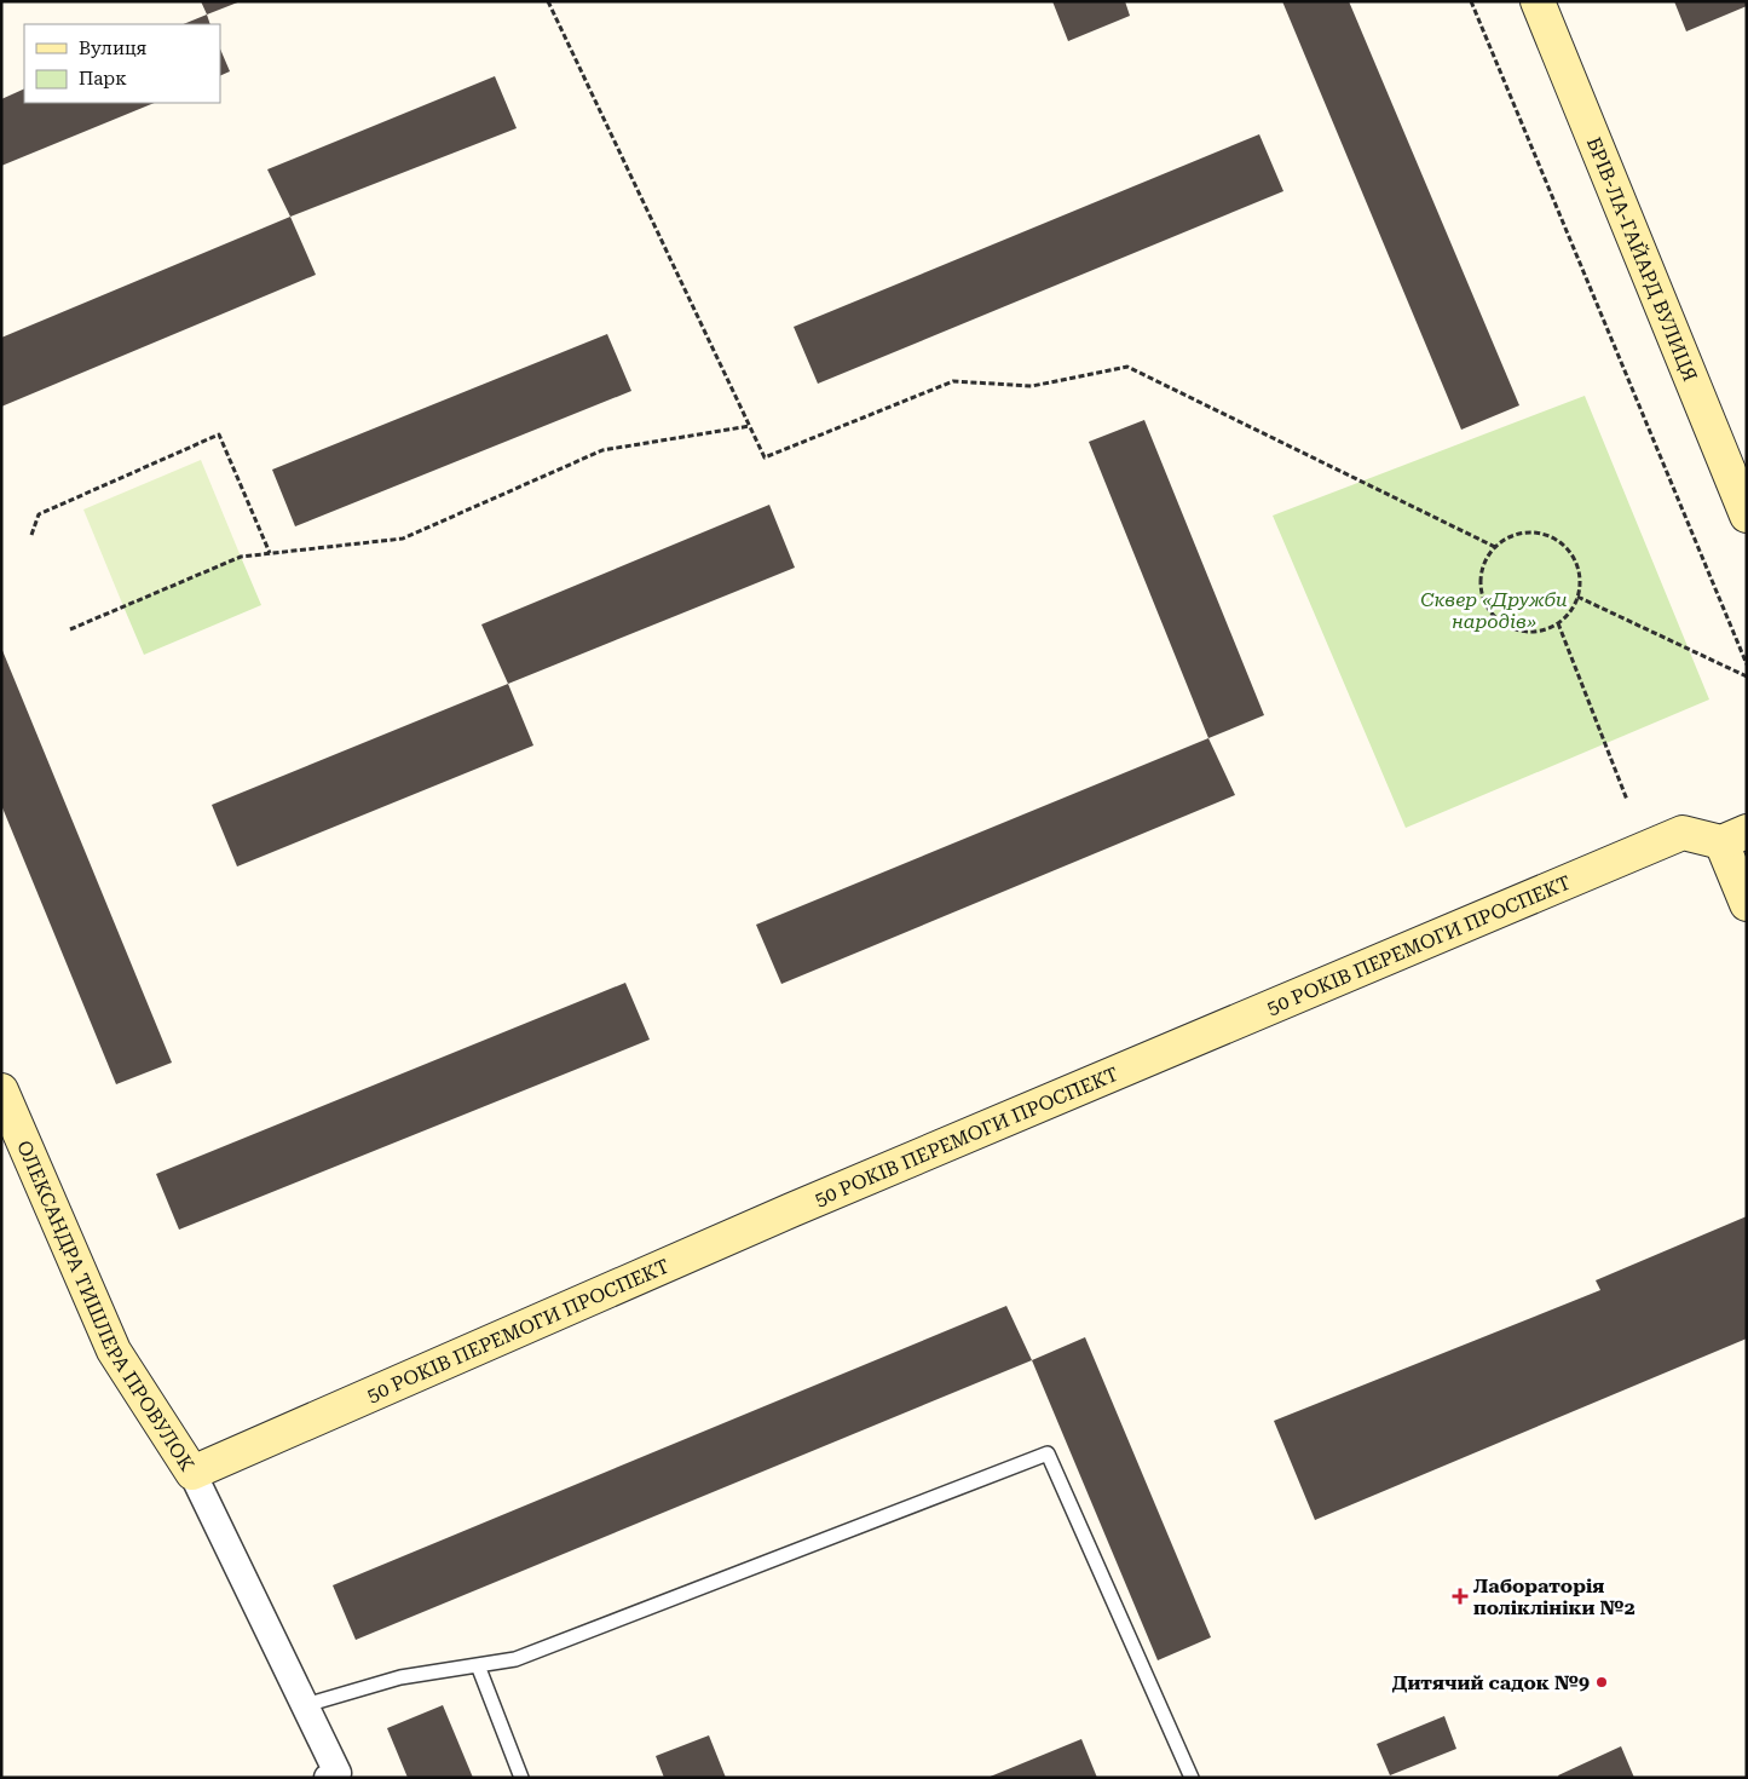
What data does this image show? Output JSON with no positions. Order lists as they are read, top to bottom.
{
  "streets": {
    "street": ["БРІВ-ЛА-ГАЙАРД ВУЛИЦЯ", "50 РОКІВ ПЕРЕМОГИ ПРОСПЕКТ", "ОЛЕКСАНДРА ТИШЛЕРА ПРОВУЛОК"]
  },
  "crossings": [
    ["50 РОКІВ ПЕРЕМОГИ ПРОСПЕКТ", "ОЛЕКСАНДРА ТИШЛЕРА ПРОВУЛОК"]
  ],
  "parks": ["Сквер «Дружби народів»"],
  "places": {
    "health": ["Лабораторія поліклініки №2"],
    "other": ["Дитячий садок №9"]
  },
  "legend": ["Вулиця", "Парк"]
}
